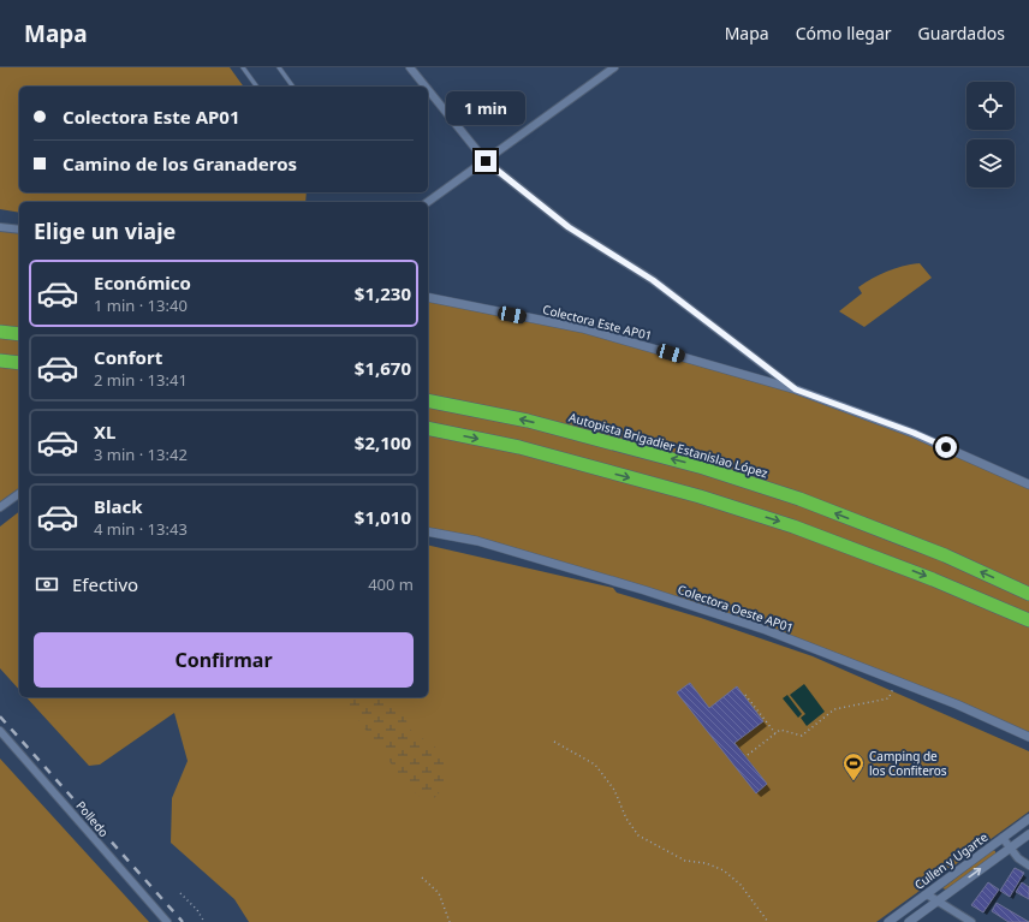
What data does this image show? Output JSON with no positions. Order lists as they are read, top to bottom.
{
  "streets": {
    "highway": ["Autopista Brigadier Estanislao López"],
    "street": [
      "Colectora Este AP01",
      "Colectora Oeste AP01",
      "Polledo",
      "Cullen y Ugarte"
    ]
  },
  "places": {
    "sports": ["Camping de los Confiteros"]
  },
  "page": {
    "header": "Mapa",
    "nav": ["Mapa", "Cómo llegar", "Guardados"],
    "banner": ["Colectora Este AP01", "Camino de los Granaderos"],
    "bubble": "1 min",
    "heading": "Elige un viaje",
    "list": [
      {
        "name": "Económico",
        "note": "1 min · 13:40",
        "value": "$1,230"
      },
      {
        "name": "Confort",
        "note": "2 min · 13:41",
        "value": "$1,670"
      },
      {
        "name": "XL",
        "note": "3 min · 13:42",
        "value": "$2,100"
      },
      {
        "name": "Black",
        "note": "4 min · 13:43",
        "value": "$1,010"
      }
    ],
    "pay": ["Efectivo", "400 m"],
    "buttons": "Confirmar"
  }
}
